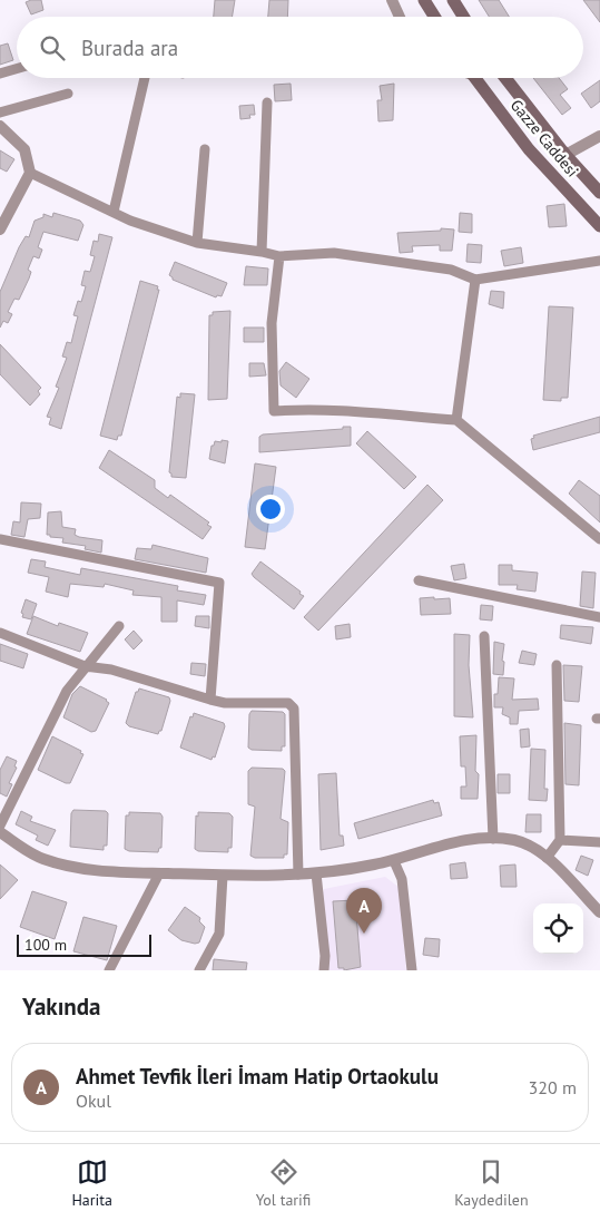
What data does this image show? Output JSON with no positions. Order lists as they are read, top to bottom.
{
  "streets": {
    "main road": ["Gazze Caddesi"]
  },
  "scale_bar": "100 m",
  "page": {
    "search": "Burada ara",
    "pins": "A",
    "scale": "100 m",
    "heading": "Yakında",
    "list": [
      {
        "mark": "A",
        "name": "Ahmet Tevfik İleri İmam Hatip Ortaokulu",
        "note": "Okul",
        "value": "320 m"
      }
    ],
    "nav": ["Harita", "Yol tarifi", "Kaydedilen"]
  }
}
